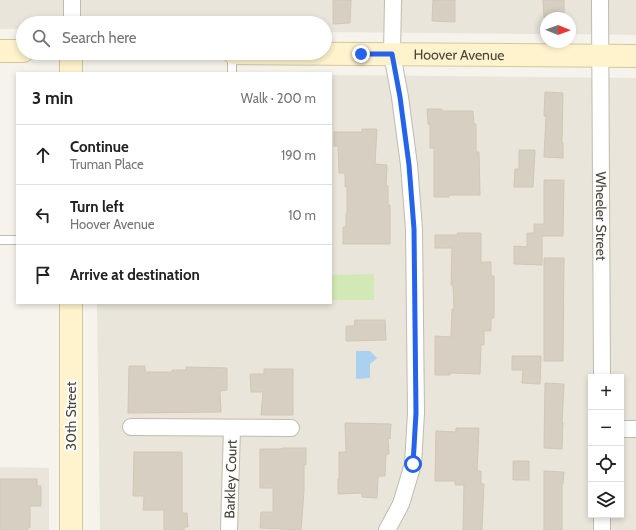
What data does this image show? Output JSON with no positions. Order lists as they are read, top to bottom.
{
  "streets": {
    "street": [
      "Hoover Avenue",
      "Wheeler Street",
      "30th Street",
      "Barkley Court"
    ]
  },
  "crossings": [
    ["Hoover Avenue", "Wheeler Street"]
  ],
  "north": "right",
  "page": {
    "search": "Search here",
    "heading": ["3 min", "Walk · 200 m"],
    "list": [
      ["Continue", "Truman Place", "190 m"],
      ["Turn left", "Hoover Avenue", "10 m"],
      "Arrive at destination"
    ],
    "map_buttons": ["+", "−"]
  }
}
